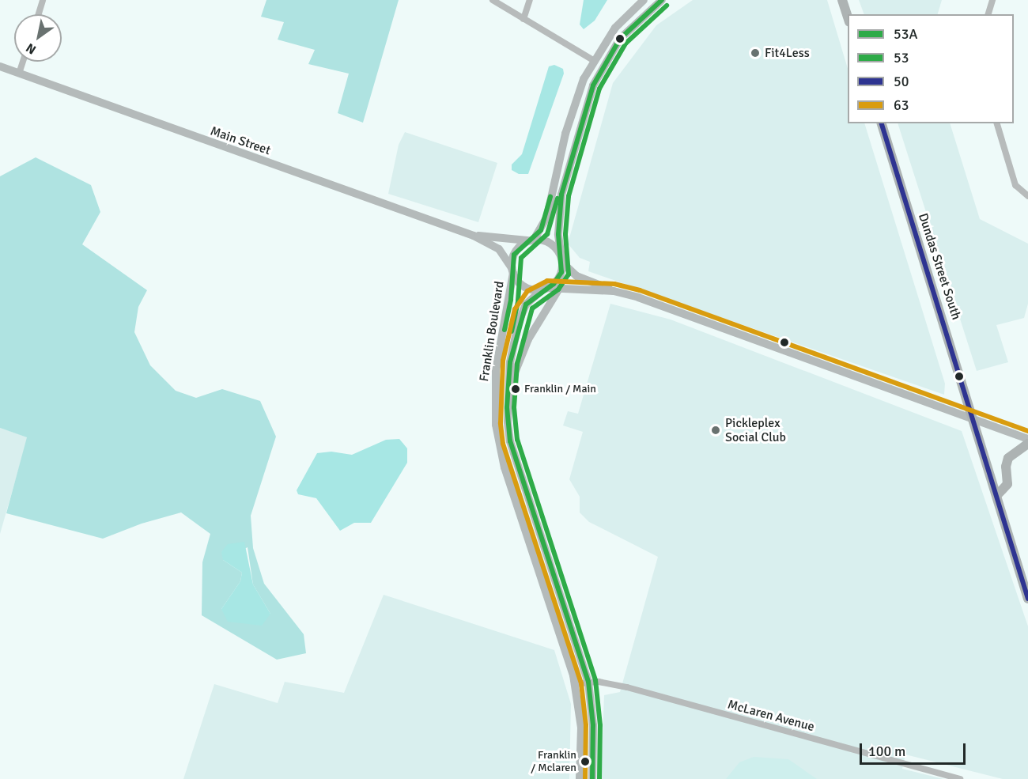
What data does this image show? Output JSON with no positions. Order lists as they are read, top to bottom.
{
  "streets": {
    "main road": ["Main Street", "Dundas Street South", "Franklin Boulevard"],
    "street": ["McLaren Avenue"]
  },
  "crossings": [
    ["Main Street", "Franklin Boulevard"],
    ["Franklin Boulevard", "McLaren Avenue"]
  ],
  "places": [
    "Fit4Less",
    "Franklin / Main",
    "Pickleplex Social Club",
    "Franklin / Mclaren"
  ],
  "lines": [
    "transit line 53A",
    "transit line 53",
    "transit line 50",
    "transit line 63"
  ],
  "legend": [
    "53A",
    "53",
    "50",
    "63"
  ],
  "scale_bar": "100 m",
  "north": "bottom left"
}
